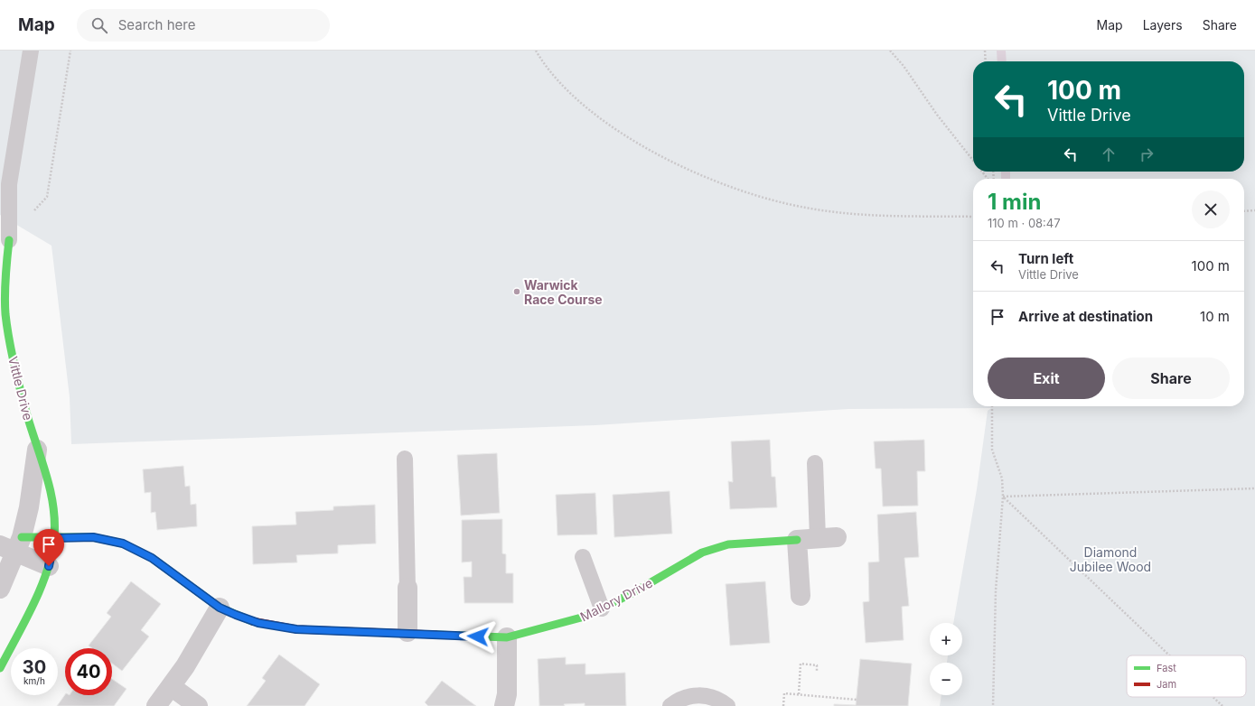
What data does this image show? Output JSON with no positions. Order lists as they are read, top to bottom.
{
  "streets": {
    "street": ["Vittle Drive", "Mallory Drive"]
  },
  "crossings": [
    ["Vittle Drive", "Mallory Drive"]
  ],
  "parks": ["Diamond Jubilee Wood"],
  "places": ["Warwick Race Course"],
  "legend": ["Fast", "Jam"],
  "page": {
    "header": "Map",
    "search": "Search here",
    "nav": ["Map", "Layers", "Share"],
    "turn": ["100 m", "Vittle Drive"],
    "heading": ["1 min", "110 m · 08:47"],
    "list": [
      {
        "name": "Turn left",
        "note": "Vittle Drive",
        "value": "100 m"
      },
      {
        "name": "Arrive at destination",
        "value": "10 m"
      }
    ],
    "buttons": ["Exit", "Share"],
    "map_buttons": ["+", "−"],
    "speed": "30 km/h",
    "limit": "40"
  }
}
